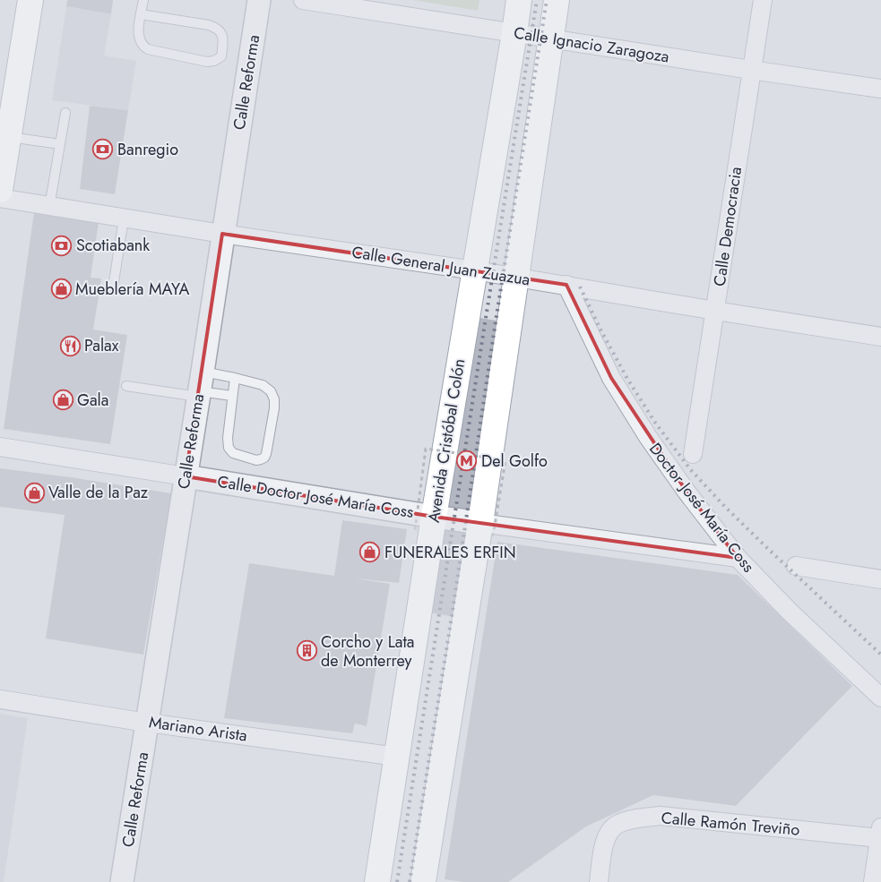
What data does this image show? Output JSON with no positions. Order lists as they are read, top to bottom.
{
  "streets": {
    "main road": ["Avenida Cristóbal Colón"],
    "street": [
      "Calle Ignacio Zaragoza",
      "Calle Reforma",
      "Calle Democracia",
      "Calle General Juan Zuazua",
      "Calle Doctor José María Coss",
      "Doctor José María Coss",
      "Mariano Arista",
      "Calle Ramón Treviño"
    ]
  },
  "crossings": [
    ["Calle Ignacio Zaragoza", "Calle Democracia"],
    ["Calle Ignacio Zaragoza", "Avenida Cristóbal Colón"],
    ["Calle Reforma", "Calle General Juan Zuazua"],
    ["Calle Reforma", "Calle Doctor José María Coss"],
    ["Calle Reforma", "Mariano Arista"],
    ["Calle Democracia", "Calle General Juan Zuazua"],
    ["Calle General Juan Zuazua", "Avenida Cristóbal Colón"],
    ["Calle General Juan Zuazua", "Doctor José María Coss"],
    ["Avenida Cristóbal Colón", "Calle Doctor José María Coss"],
    ["Avenida Cristóbal Colón", "Mariano Arista"],
    ["Calle Doctor José María Coss", "Doctor José María Coss"]
  ],
  "places": {
    "bank": ["Banregio", "Scotiabank"],
    "shop": [
      "Mueblería MAYA",
      "Gala",
      "Valle de la Paz",
      "FUNERALES ERFIN"
    ],
    "restaurant": ["Palax"],
    "metro station": ["Del Golfo"],
    "building": ["Corcho y Lata de Monterrey"]
  }
}
